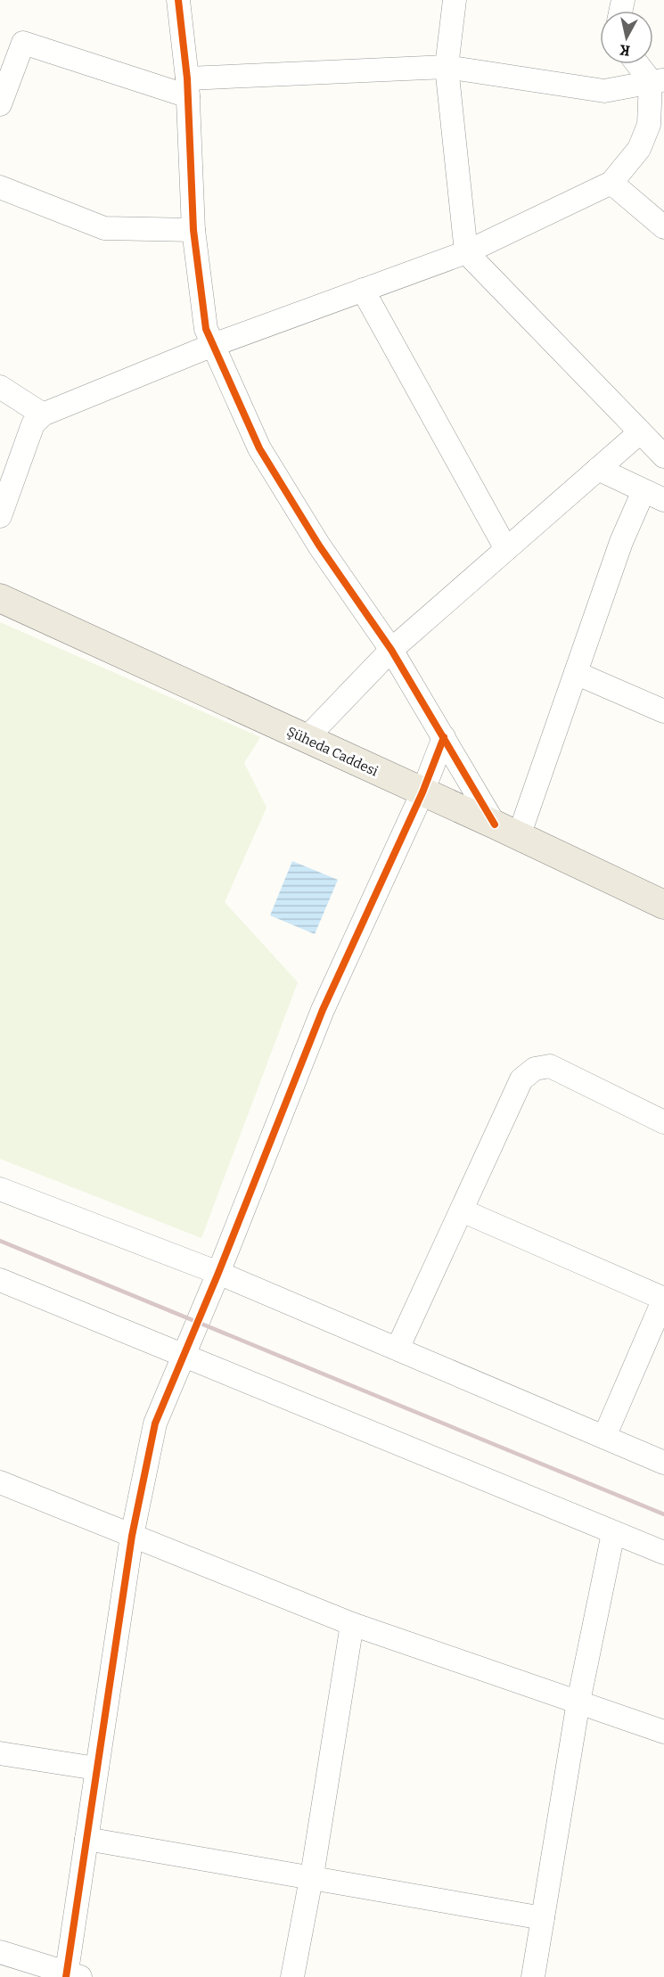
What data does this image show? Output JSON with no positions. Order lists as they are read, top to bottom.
{
  "streets": {
    "main road": ["Şüheda Caddesi"]
  },
  "north": "bottom"
}
